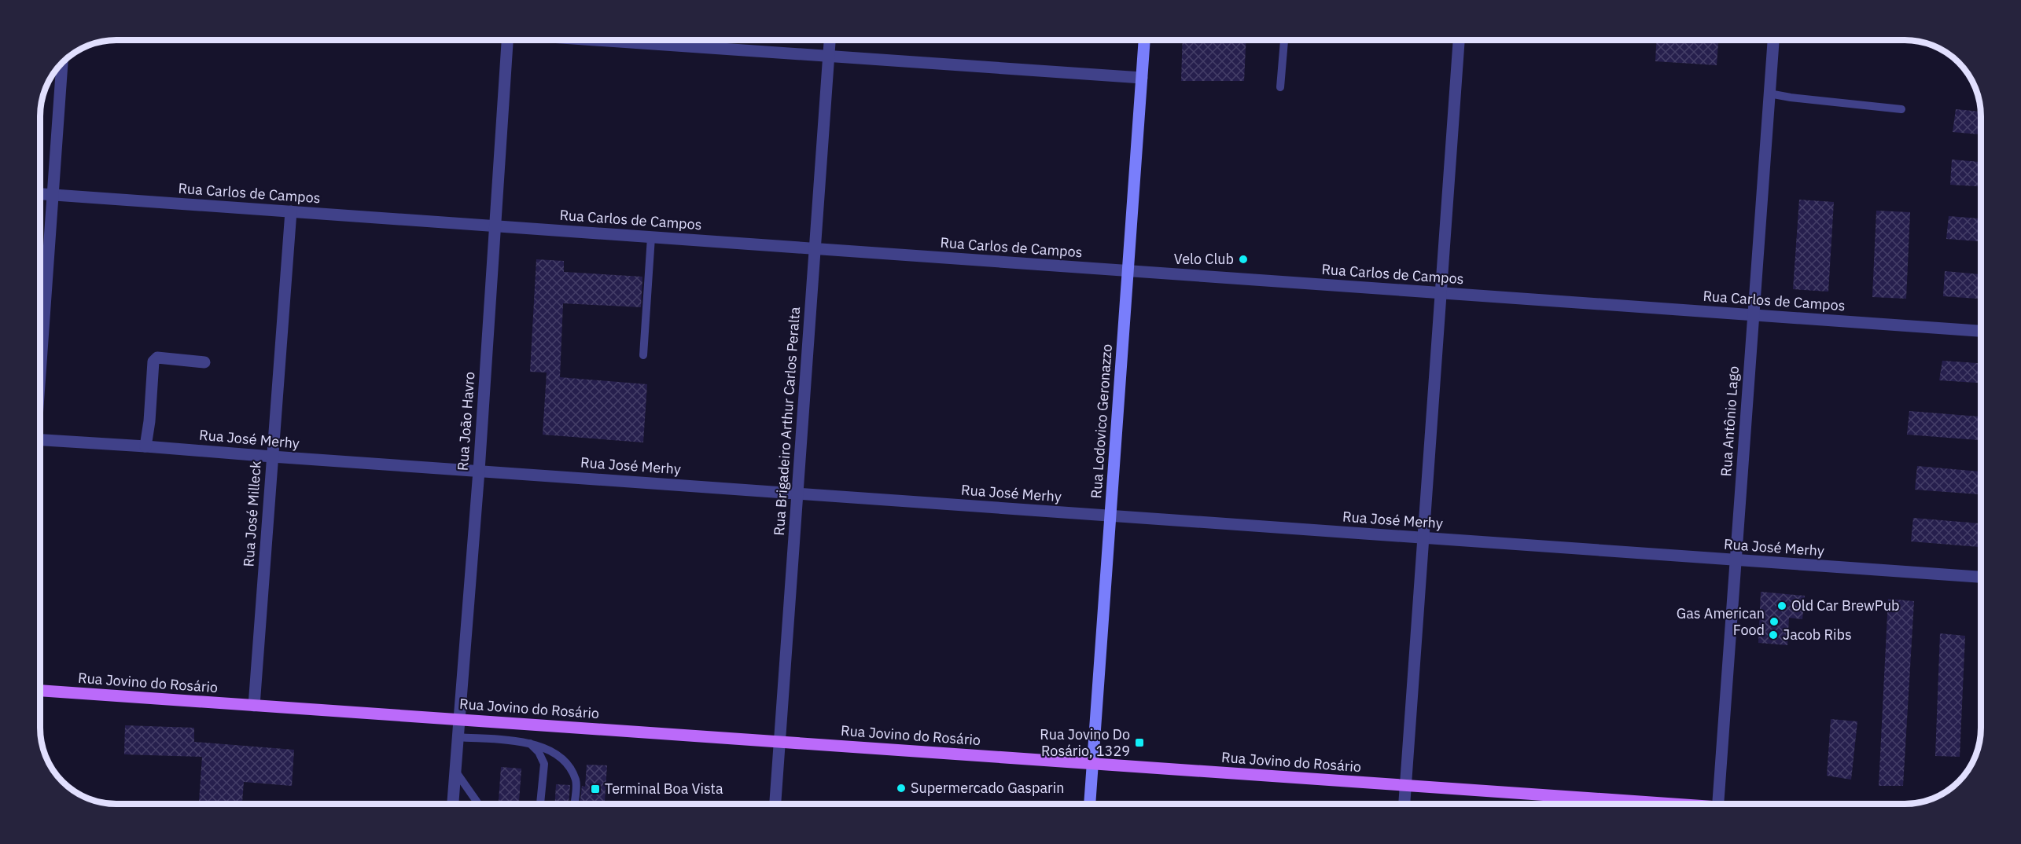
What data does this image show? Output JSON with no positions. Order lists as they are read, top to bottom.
{
  "streets": {
    "main road": ["Rua Lodovico Geronazzo", "Rua Jovino do Rosário"],
    "street": [
      "Rua Carlos de Campos",
      "Rua João Havro",
      "Rua Brigadeiro Arthur Carlos Peralta",
      "Rua Antônio Lago",
      "Rua José Merhy",
      "Rua José Milleck"
    ]
  },
  "crossings": [
    ["Rua Carlos de Campos", "Rua João Havro"],
    ["Rua Carlos de Campos", "Rua Brigadeiro Arthur Carlos Peralta"],
    ["Rua Carlos de Campos", "Rua Lodovico Geronazzo"],
    ["Rua Carlos de Campos", "Rua Antônio Lago"],
    ["Rua Carlos de Campos", "Rua José Milleck"],
    ["Rua João Havro", "Rua José Merhy"],
    ["Rua João Havro", "Rua Jovino do Rosário"],
    ["Rua Brigadeiro Arthur Carlos Peralta", "Rua José Merhy"],
    ["Rua Brigadeiro Arthur Carlos Peralta", "Rua Jovino do Rosário"],
    ["Rua Lodovico Geronazzo", "Rua José Merhy"],
    ["Rua Lodovico Geronazzo", "Rua Jovino do Rosário"],
    ["Rua Antônio Lago", "Rua José Merhy"],
    ["Rua José Merhy", "Rua José Milleck"],
    ["Rua José Milleck", "Rua Jovino do Rosário"]
  ],
  "places": {
    "other": [
      "Velo Club",
      "Old Car BrewPub",
      "Gas American Food",
      "Jacob Ribs",
      "Supermercado Gasparin"
    ],
    "transit": ["Rua Jovino Do Rosário, 1329", "Terminal Boa Vista"]
  }
}
